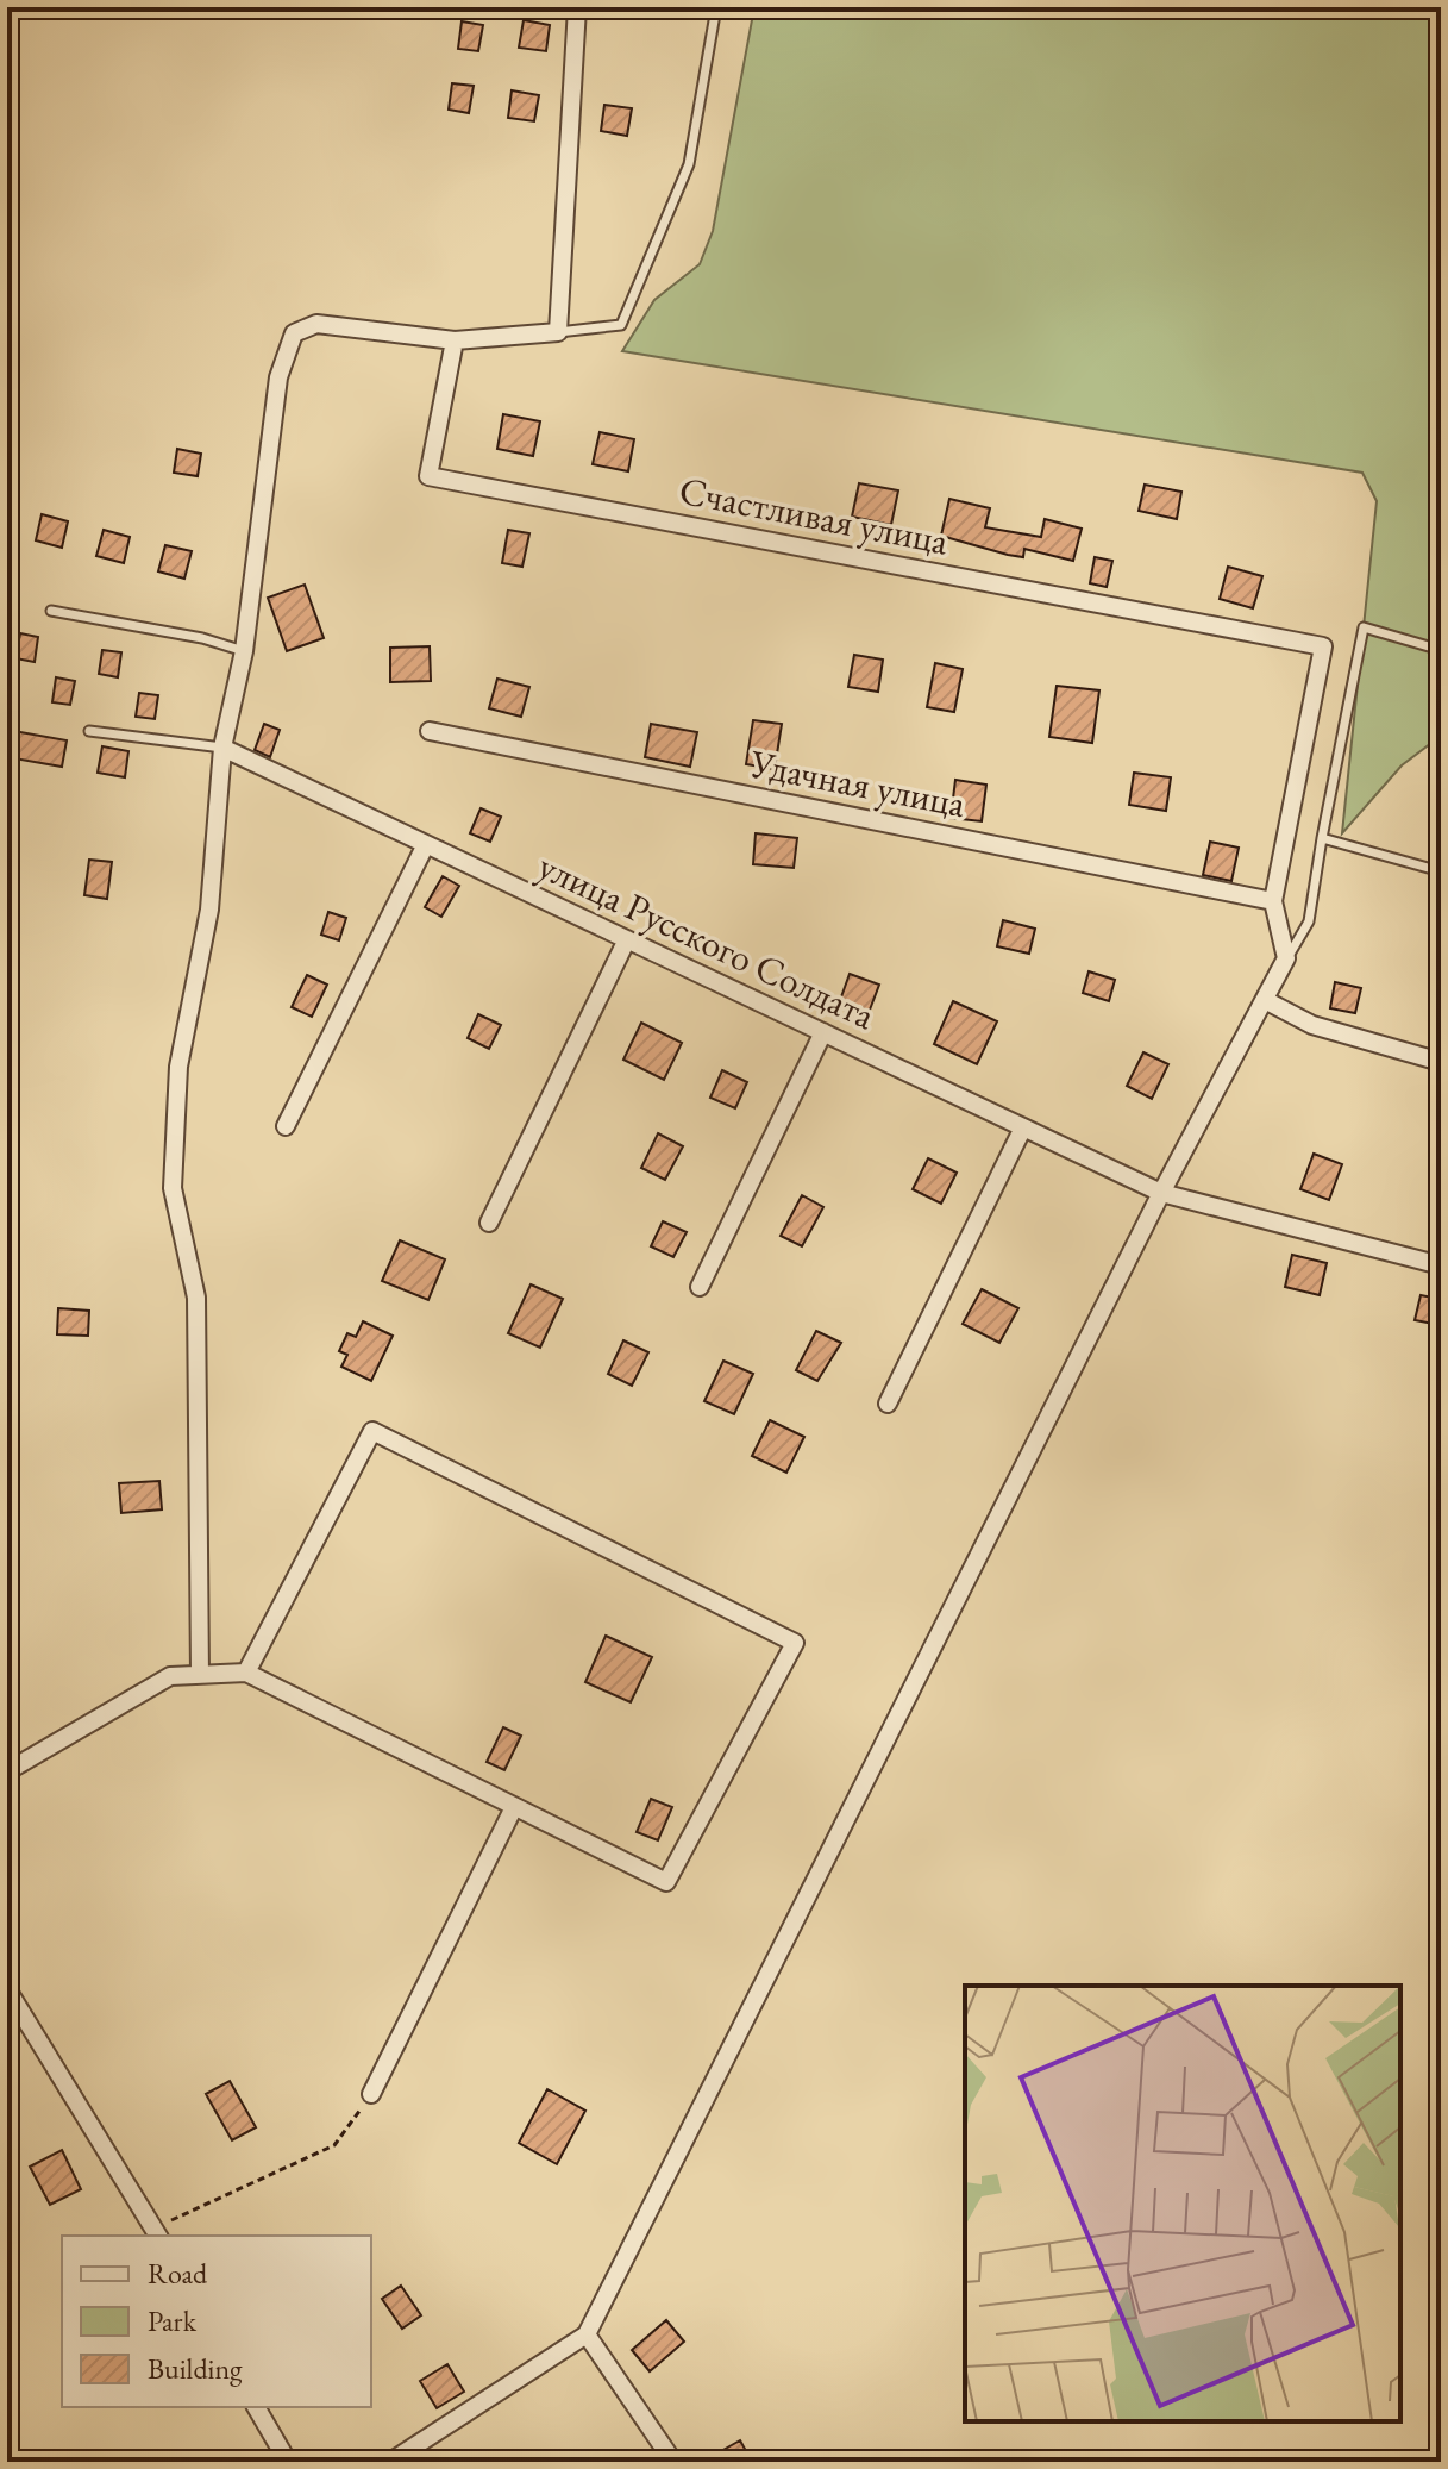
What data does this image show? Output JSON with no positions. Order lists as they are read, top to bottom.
{
  "streets": {
    "street": ["Счастливая улица", "Удачная улица", "улица Русского Солдата"]
  },
  "crossings": [
    ["Счастливая улица", "Удачная улица"]
  ],
  "legend": ["Road", "Park", "Building"]
}
